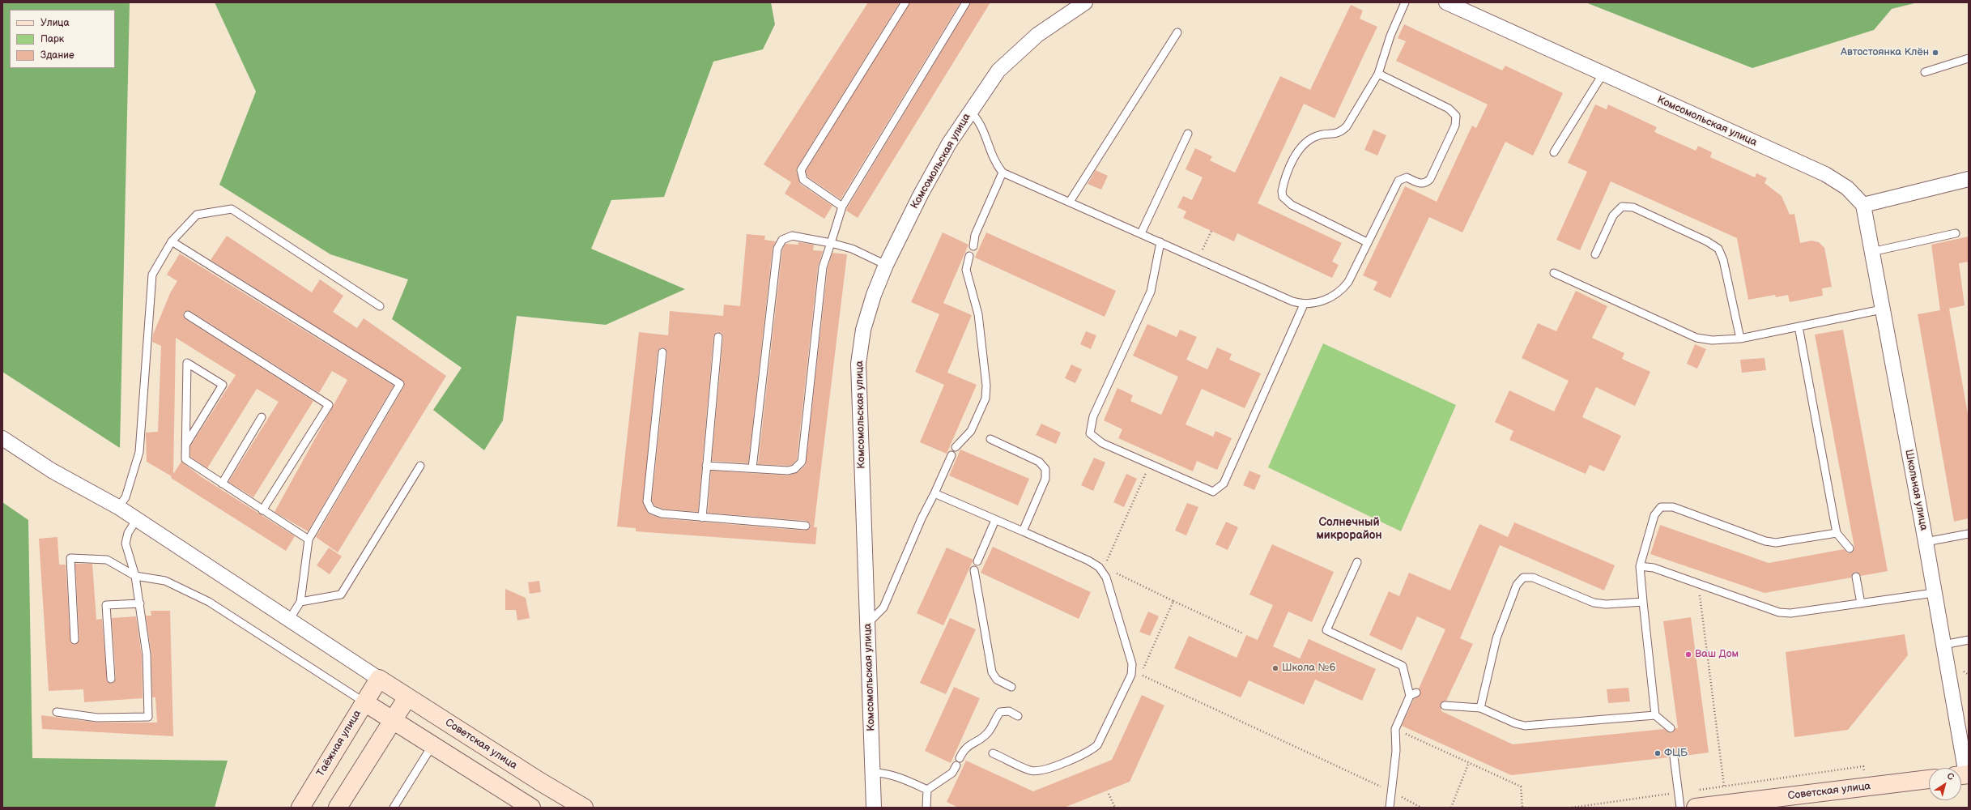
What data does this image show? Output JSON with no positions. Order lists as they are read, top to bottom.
{
  "streets": {
    "street": [
      "Комсомольская улица",
      "Школьная улица",
      "Таёжная улица",
      "Советская улица"
    ]
  },
  "crossings": [
    ["Комсомольская улица", "Школьная улица"],
    ["Таёжная улица", "Советская улица"]
  ],
  "districts": ["Солнечный микрорайон"],
  "places": [
    "Автостоянка Клён",
    "Ваш Дом",
    "Школа №6",
    "ФЦБ"
  ],
  "legend": ["Улица", "Парк", "Здание"],
  "north": "top right"
}
